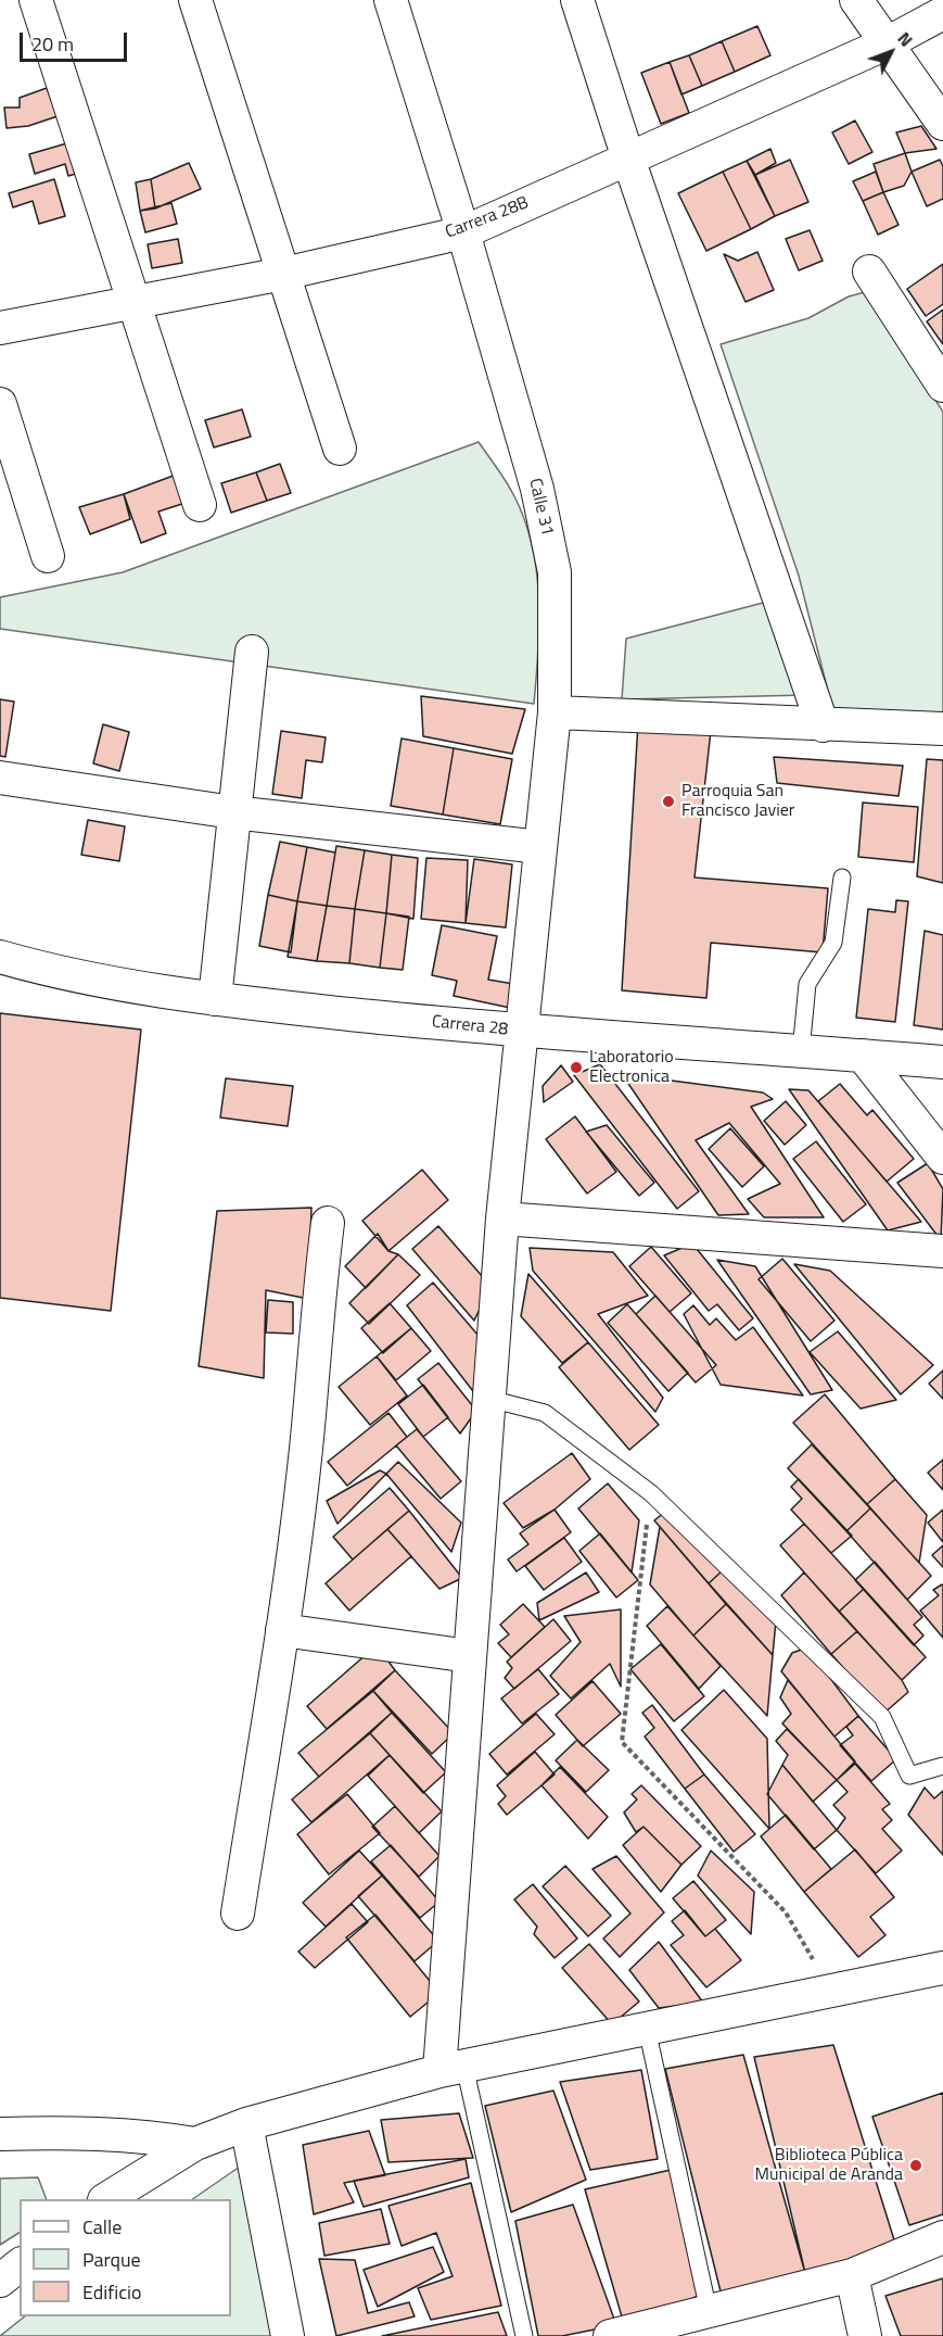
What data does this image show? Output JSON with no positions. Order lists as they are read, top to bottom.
{
  "streets": {
    "street": ["Carrera 28B", "Calle 31", "Carrera 28"]
  },
  "crossings": [
    ["Carrera 28B", "Calle 31"],
    ["Calle 31", "Carrera 28"]
  ],
  "places": ["Parroquia San Francisco Javier", "Laboratorio Electronica", "Biblioteca Pública Municipal de Aranda"],
  "legend": ["Calle", "Parque", "Edificio"],
  "scale_bar": "20 m",
  "north": "top right"
}
